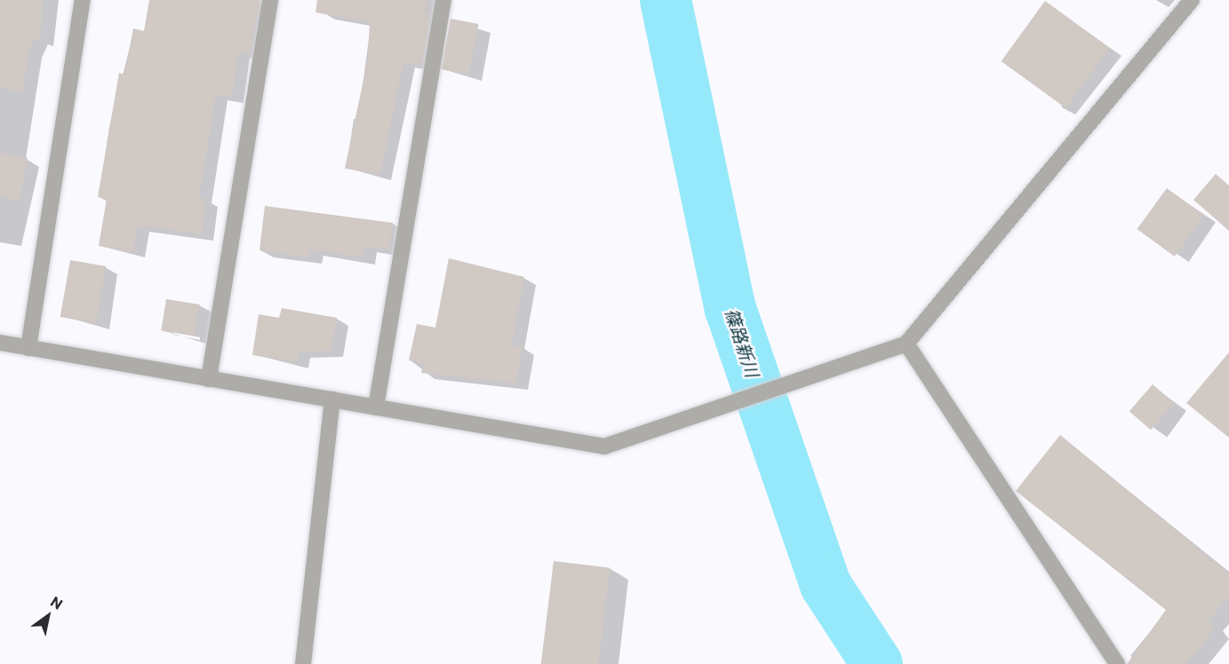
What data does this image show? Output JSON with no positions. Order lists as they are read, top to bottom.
{
  "water": ["篠路新川"],
  "north": "top right"
}
